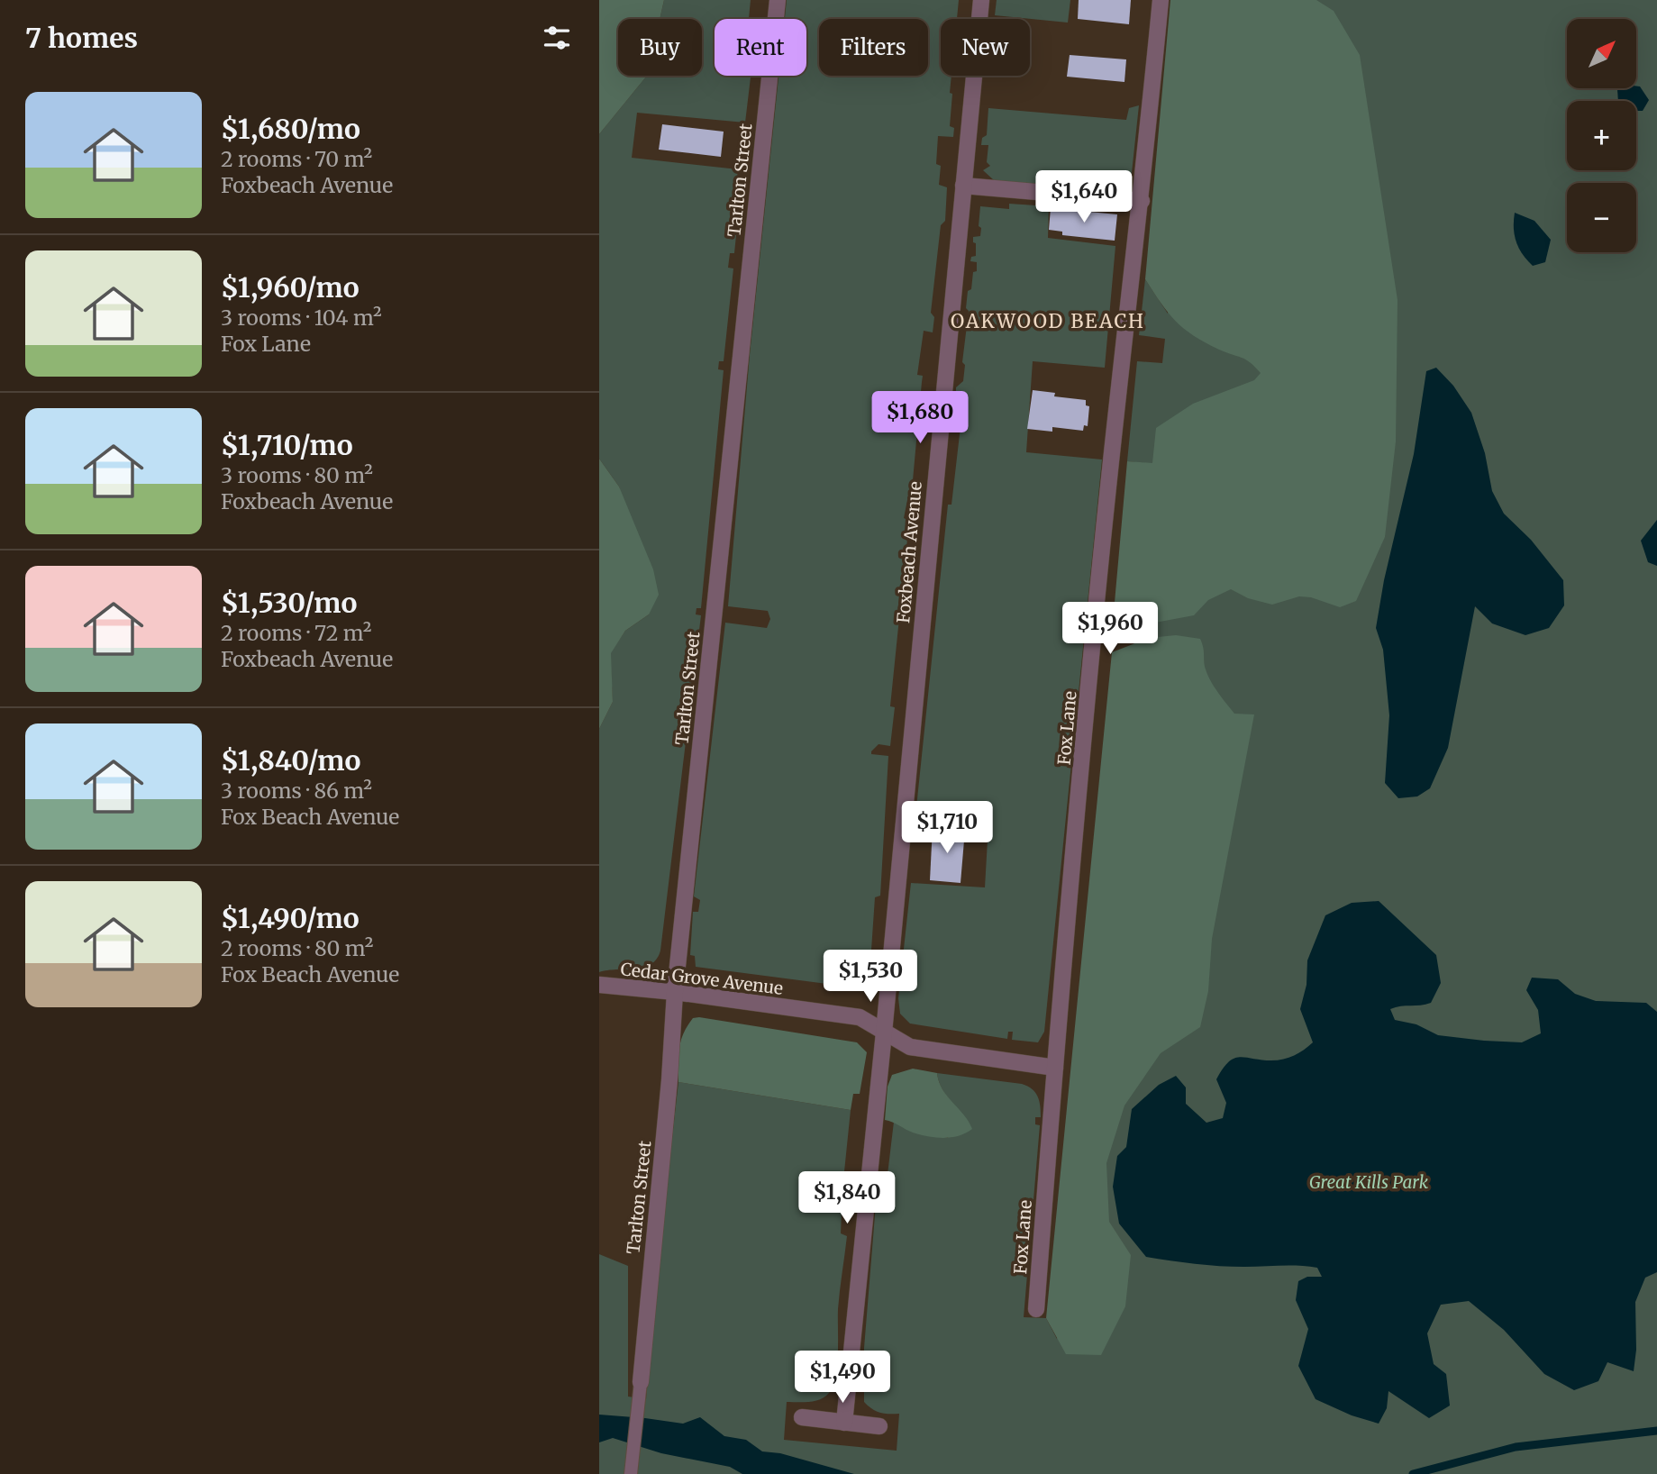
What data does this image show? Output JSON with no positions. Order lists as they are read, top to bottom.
{
  "streets": {
    "street": [
      "Tarlton Street",
      "Foxbeach Avenue",
      "Fox Lane",
      "Cedar Grove Avenue"
    ]
  },
  "crossings": [
    ["Tarlton Street", "Cedar Grove Avenue"],
    ["Foxbeach Avenue", "Cedar Grove Avenue"],
    ["Fox Lane", "Cedar Grove Avenue"]
  ],
  "districts": ["OAKWOOD BEACH"],
  "parks": ["Great Kills Park"],
  "north": "top right",
  "page": {
    "heading": "7 homes",
    "map_buttons": ["+", "−"],
    "chip": [
      "Buy",
      "Rent",
      "Filters",
      "New"
    ],
    "list": [
      {
        "name": "$1,680/mo",
        "note": "2 rooms · 70 m² · Foxbeach Avenue"
      },
      {
        "name": "$1,960/mo",
        "note": "3 rooms · 104 m² · Fox Lane"
      },
      {
        "name": "$1,710/mo",
        "note": "3 rooms · 80 m² · Foxbeach Avenue"
      },
      {
        "name": "$1,530/mo",
        "note": "2 rooms · 72 m² · Foxbeach Avenue"
      },
      {
        "name": "$1,840/mo",
        "note": "3 rooms · 86 m² · Fox Beach Avenue"
      },
      {
        "name": "$1,490/mo",
        "note": "2 rooms · 80 m² · Fox Beach Avenue"
      }
    ],
    "price": [
      "$1,640",
      "$1,680",
      "$1,960",
      "$1,710",
      "$1,530",
      "$1,840",
      "$1,490"
    ]
  }
}
